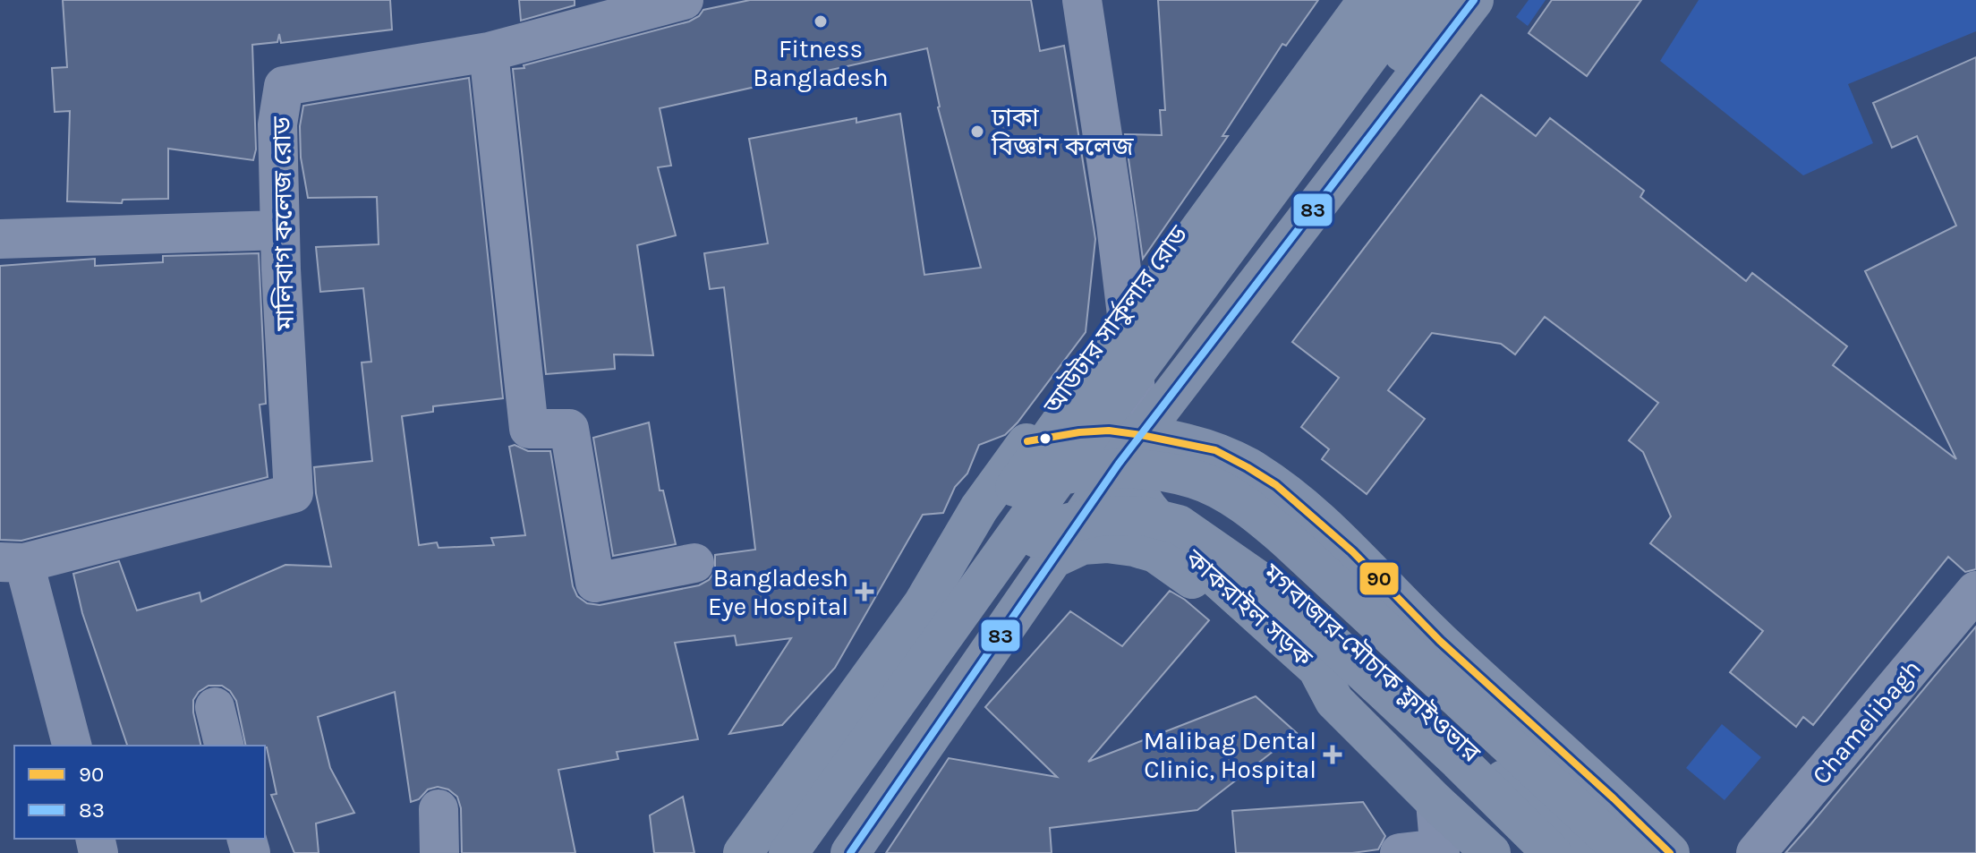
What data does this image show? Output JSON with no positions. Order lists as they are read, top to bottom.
{
  "streets": {
    "main road": ["আউটার সার্কুলার রোড", "কাকরাইল সড়ক", "মগবাজার-মৌচাক ফ্লাইওভার"],
    "street": ["মালিবাগ কলেজ রোড", "Chamelibagh"]
  },
  "crossings": [
    ["আউটার সার্কুলার রোড", "কাকরাইল সড়ক"],
    ["আউটার সার্কুলার রোড", "মগবাজার-মৌচাক ফ্লাইওভার"]
  ],
  "places": {
    "other": ["Fitness Bangladesh", "ঢাকা বিজ্ঞান কলেজ"],
    "health": ["Bangladesh Eye Hospital", "Malibag Dental Clinic, Hospital"]
  },
  "lines": ["transit line 83", "transit line 90"],
  "legend": ["90", "83"]
}
